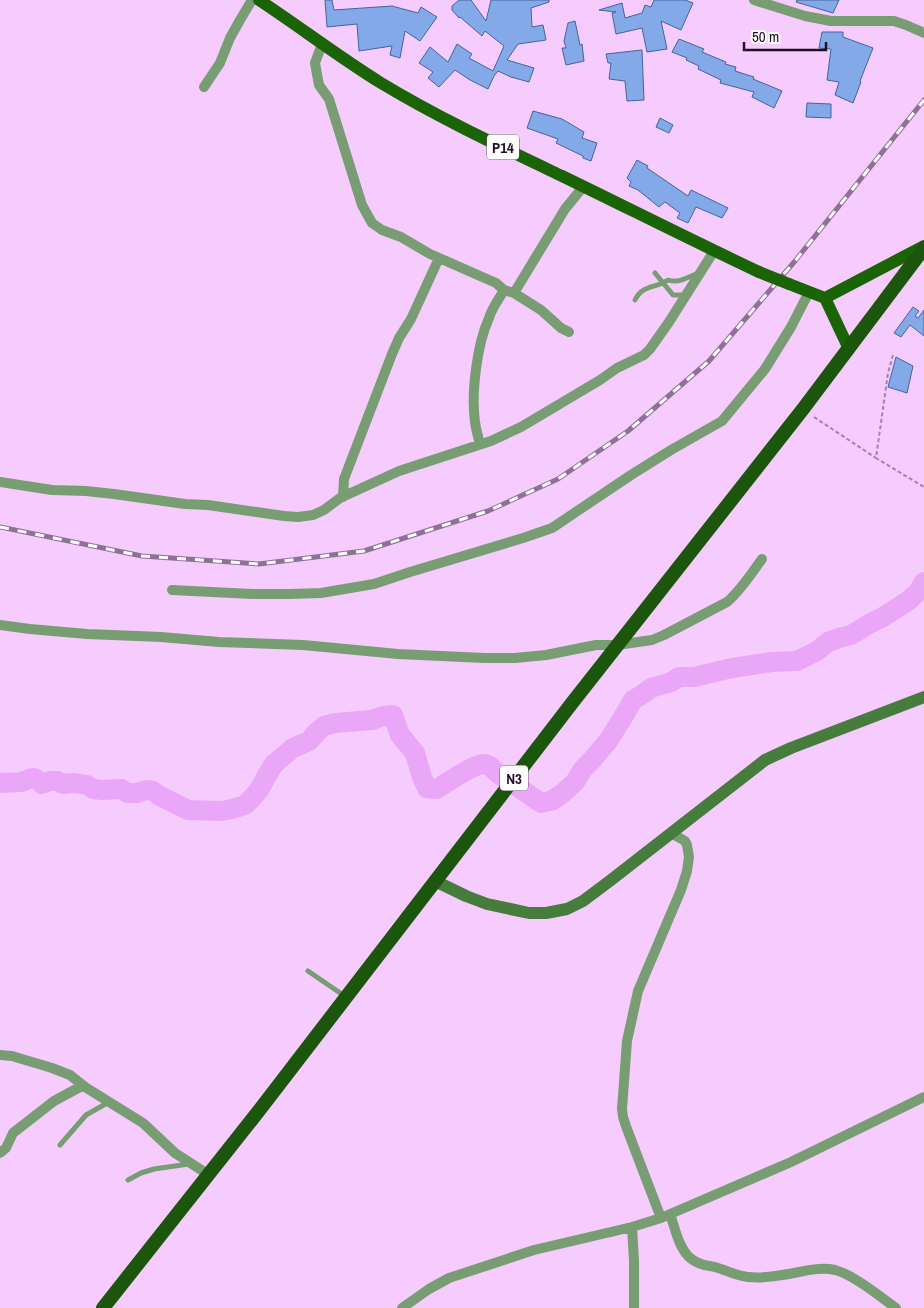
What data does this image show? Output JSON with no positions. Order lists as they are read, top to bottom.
{
  "streets": {
    "highway": ["N3"],
    "main road": ["P14"]
  },
  "scale_bar": "50 m"
}
